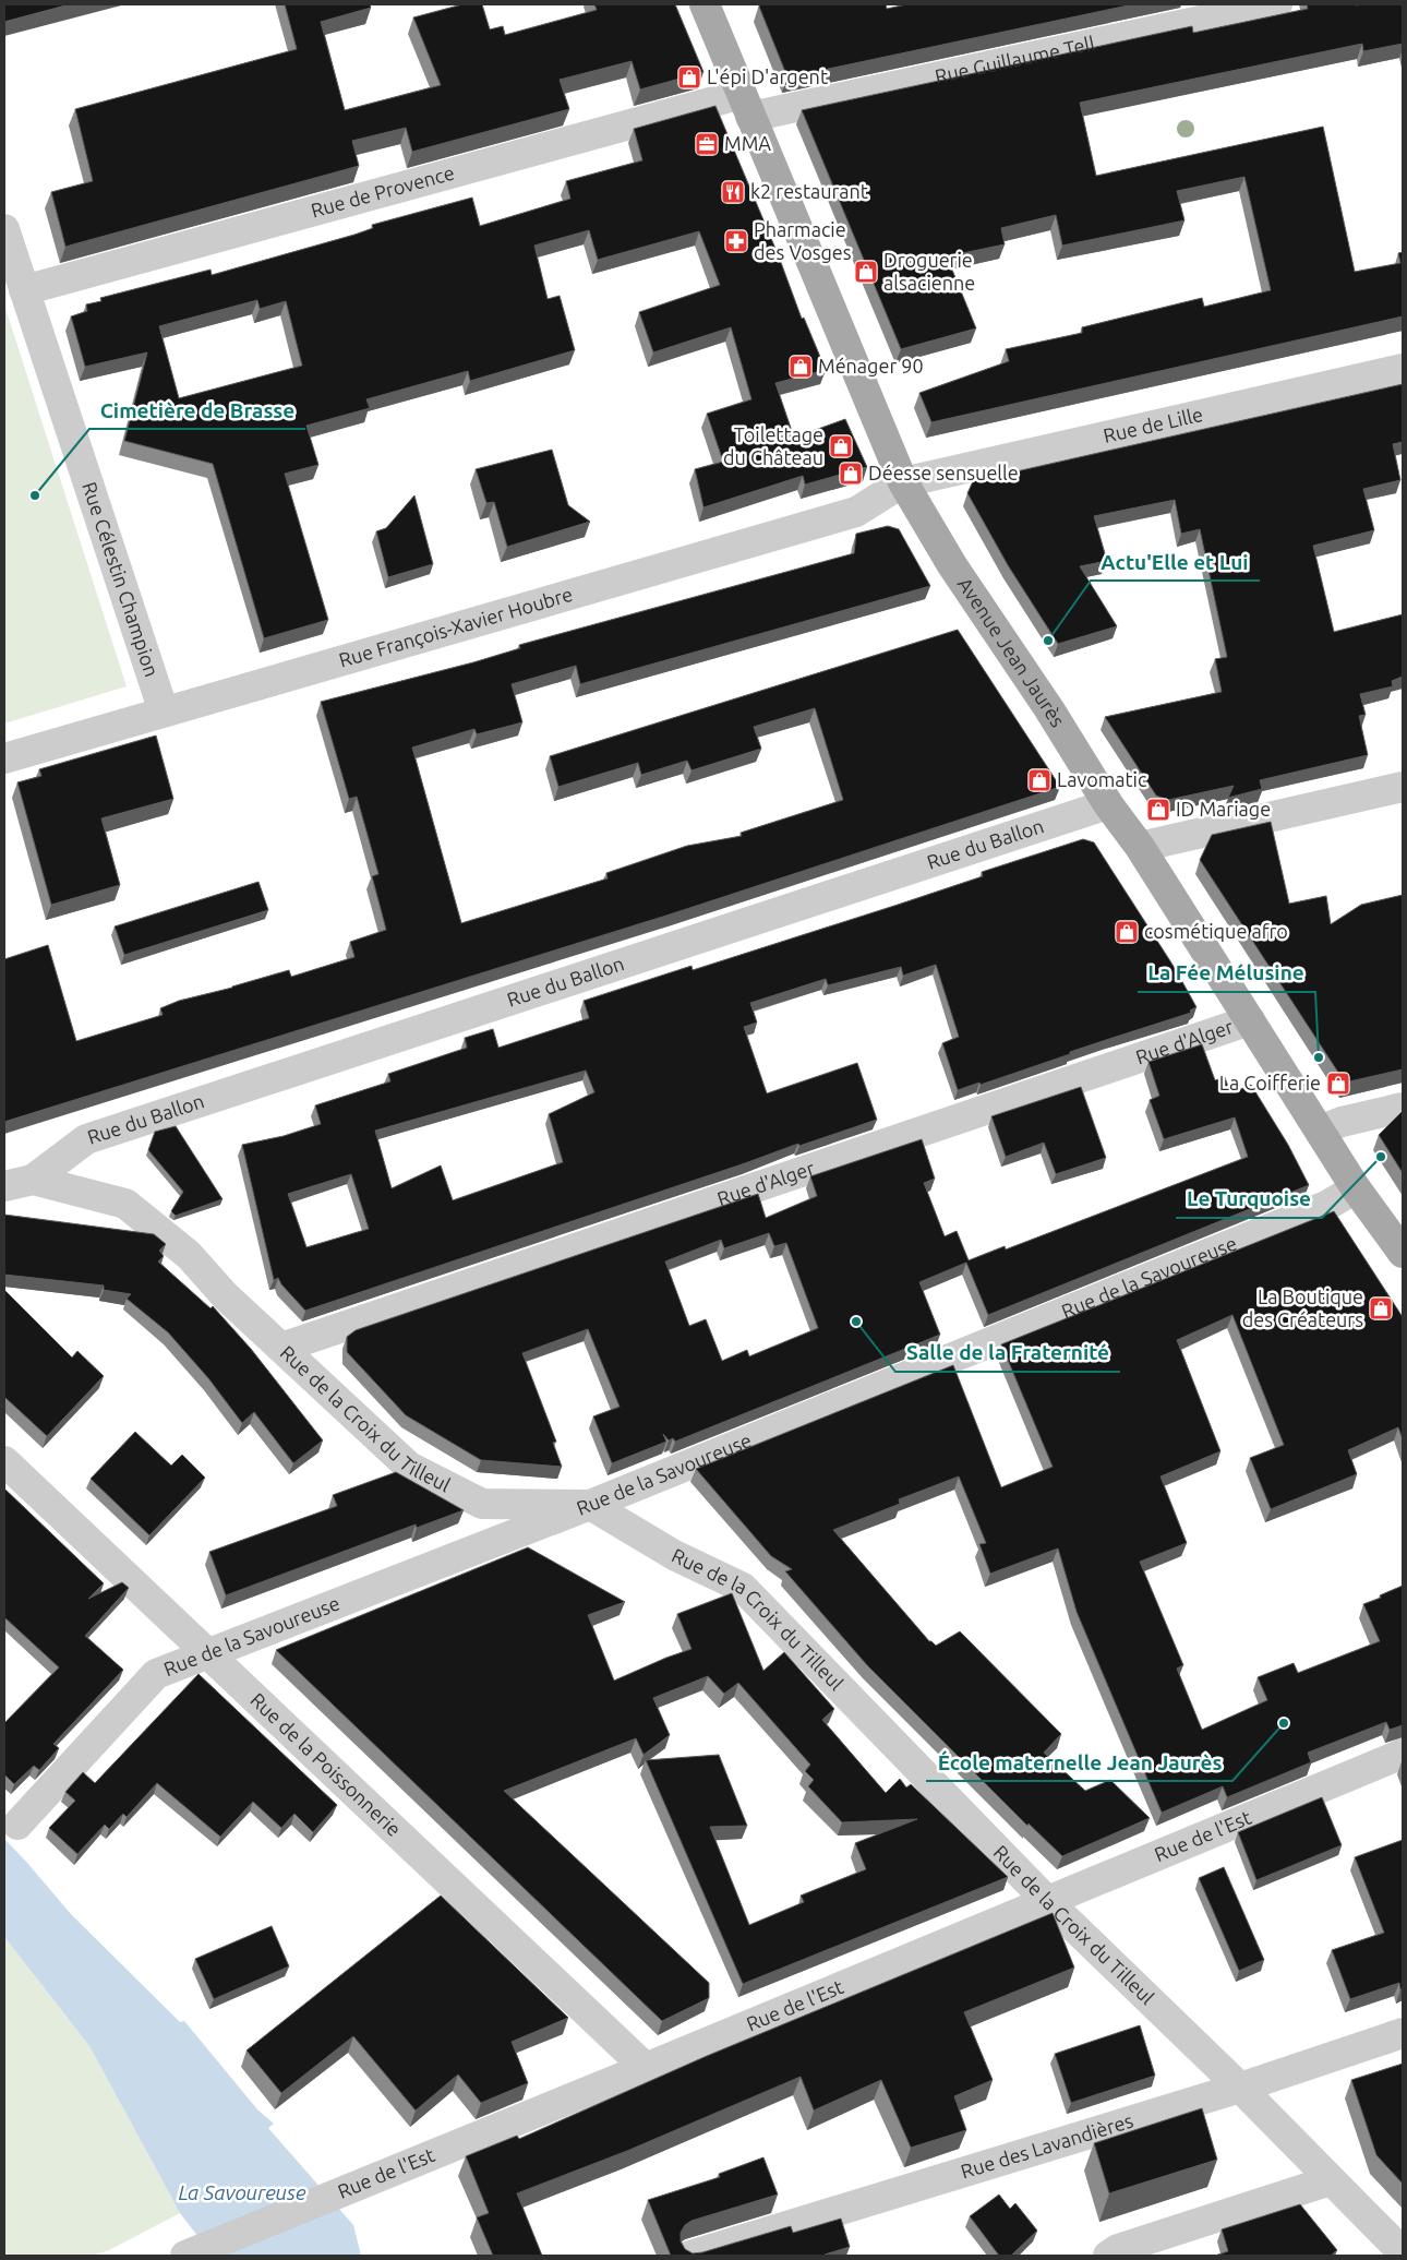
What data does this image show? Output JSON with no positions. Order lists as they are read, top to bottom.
{
  "streets": {
    "main road": ["Avenue Jean Jaurès"],
    "street": [
      "Rue Guillaume Tell",
      "Rue de Provence",
      "Rue de Lille",
      "Rue Célestin Champion",
      "Rue François-Xavier Houbre",
      "Rue du Ballon",
      "Rue d'Alger",
      "Rue de la Savoureuse",
      "Rue de la Croix du Tilleul",
      "Rue de la Poissonnerie",
      "Rue de l'Est",
      "Rue des Lavandières"
    ]
  },
  "crossings": [
    ["Rue Guillaume Tell", "Rue de Provence"],
    ["Rue Guillaume Tell", "Avenue Jean Jaurès"],
    ["Rue de Provence", "Rue Célestin Champion"],
    ["Rue de Provence", "Avenue Jean Jaurès"],
    ["Rue de Lille", "Rue François-Xavier Houbre"],
    ["Rue de Lille", "Avenue Jean Jaurès"],
    ["Rue Célestin Champion", "Rue François-Xavier Houbre"],
    ["Rue François-Xavier Houbre", "Avenue Jean Jaurès"],
    ["Avenue Jean Jaurès", "Rue du Ballon"],
    ["Avenue Jean Jaurès", "Rue d'Alger"],
    ["Avenue Jean Jaurès", "Rue de la Savoureuse"],
    ["Rue du Ballon", "Rue de la Croix du Tilleul"],
    ["Rue d'Alger", "Rue de la Croix du Tilleul"],
    ["Rue de la Savoureuse", "Rue de la Croix du Tilleul"],
    ["Rue de la Savoureuse", "Rue de la Poissonnerie"],
    ["Rue de la Croix du Tilleul", "Rue de l'Est"],
    ["Rue de la Croix du Tilleul", "Rue des Lavandières"],
    ["Rue de la Poissonnerie", "Rue de l'Est"]
  ],
  "water": ["La Savoureuse"],
  "places": {
    "shop": [
      "L'épi D'argent",
      "Droguerie alsacienne",
      "Ménager 90",
      "Toilettage du Château",
      "Déesse sensuelle",
      "Lavomatic",
      "ID Mariage",
      "cosmétique afro",
      "La Coifferie",
      "La Boutique des Créateurs"
    ],
    "office": ["MMA"],
    "restaurant": ["k2 restaurant"],
    "pharmacy": ["Pharmacie des Vosges"],
    "other": [
      "Cimetière de Brasse",
      "Actu'Elle et Lui",
      "La Fée Mélusine",
      "Le Turquoise",
      "Salle de la Fraternité",
      "École maternelle Jean Jaurès"
    ]
  }
}
